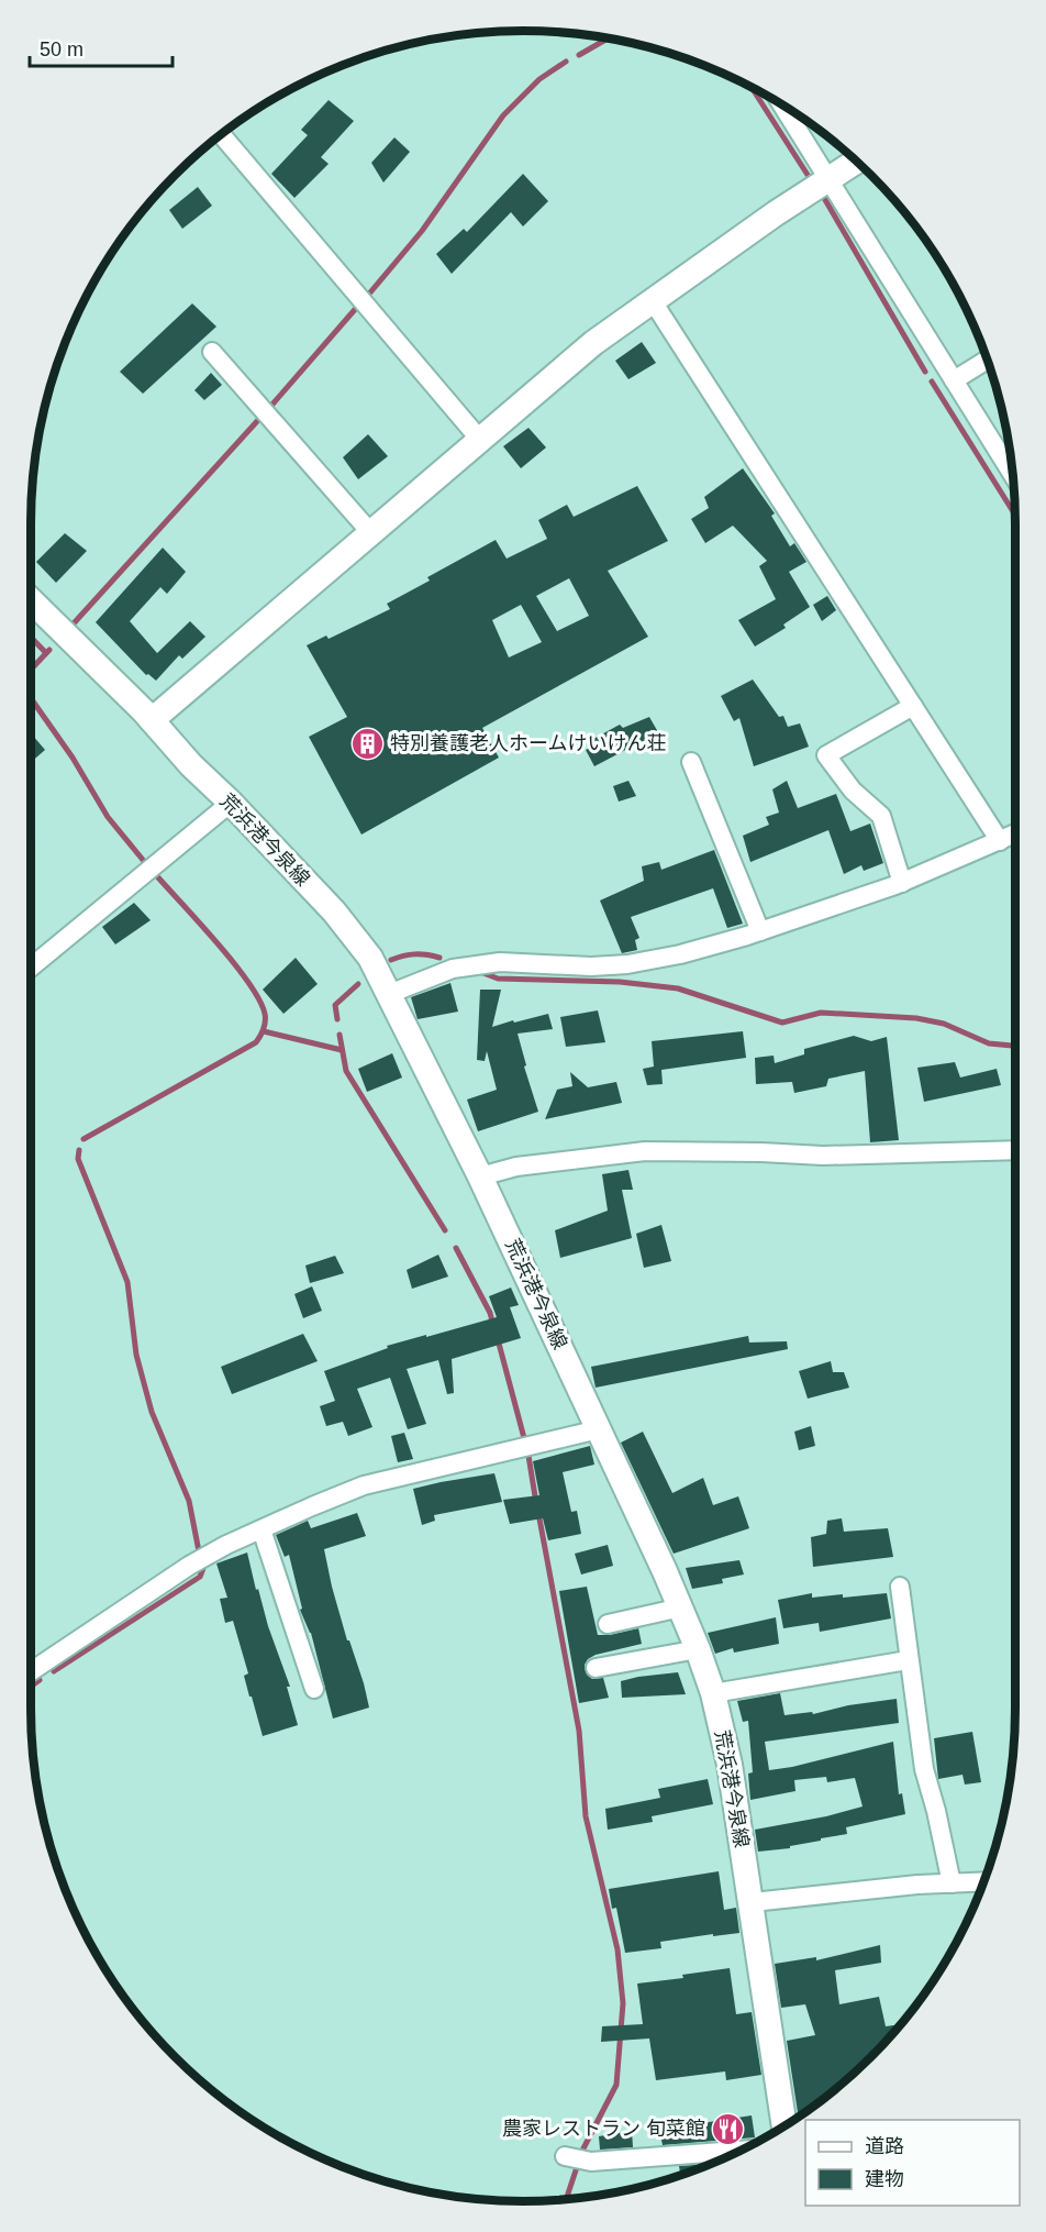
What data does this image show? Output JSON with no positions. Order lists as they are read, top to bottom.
{
  "streets": {
    "main road": ["荒浜港今泉線"]
  },
  "places": {
    "building": ["特別養護老人ホームけいけん荘"],
    "restaurant": ["農家レストラン 旬菜館"]
  },
  "legend": ["道路", "建物"],
  "scale_bar": "50 m"
}
